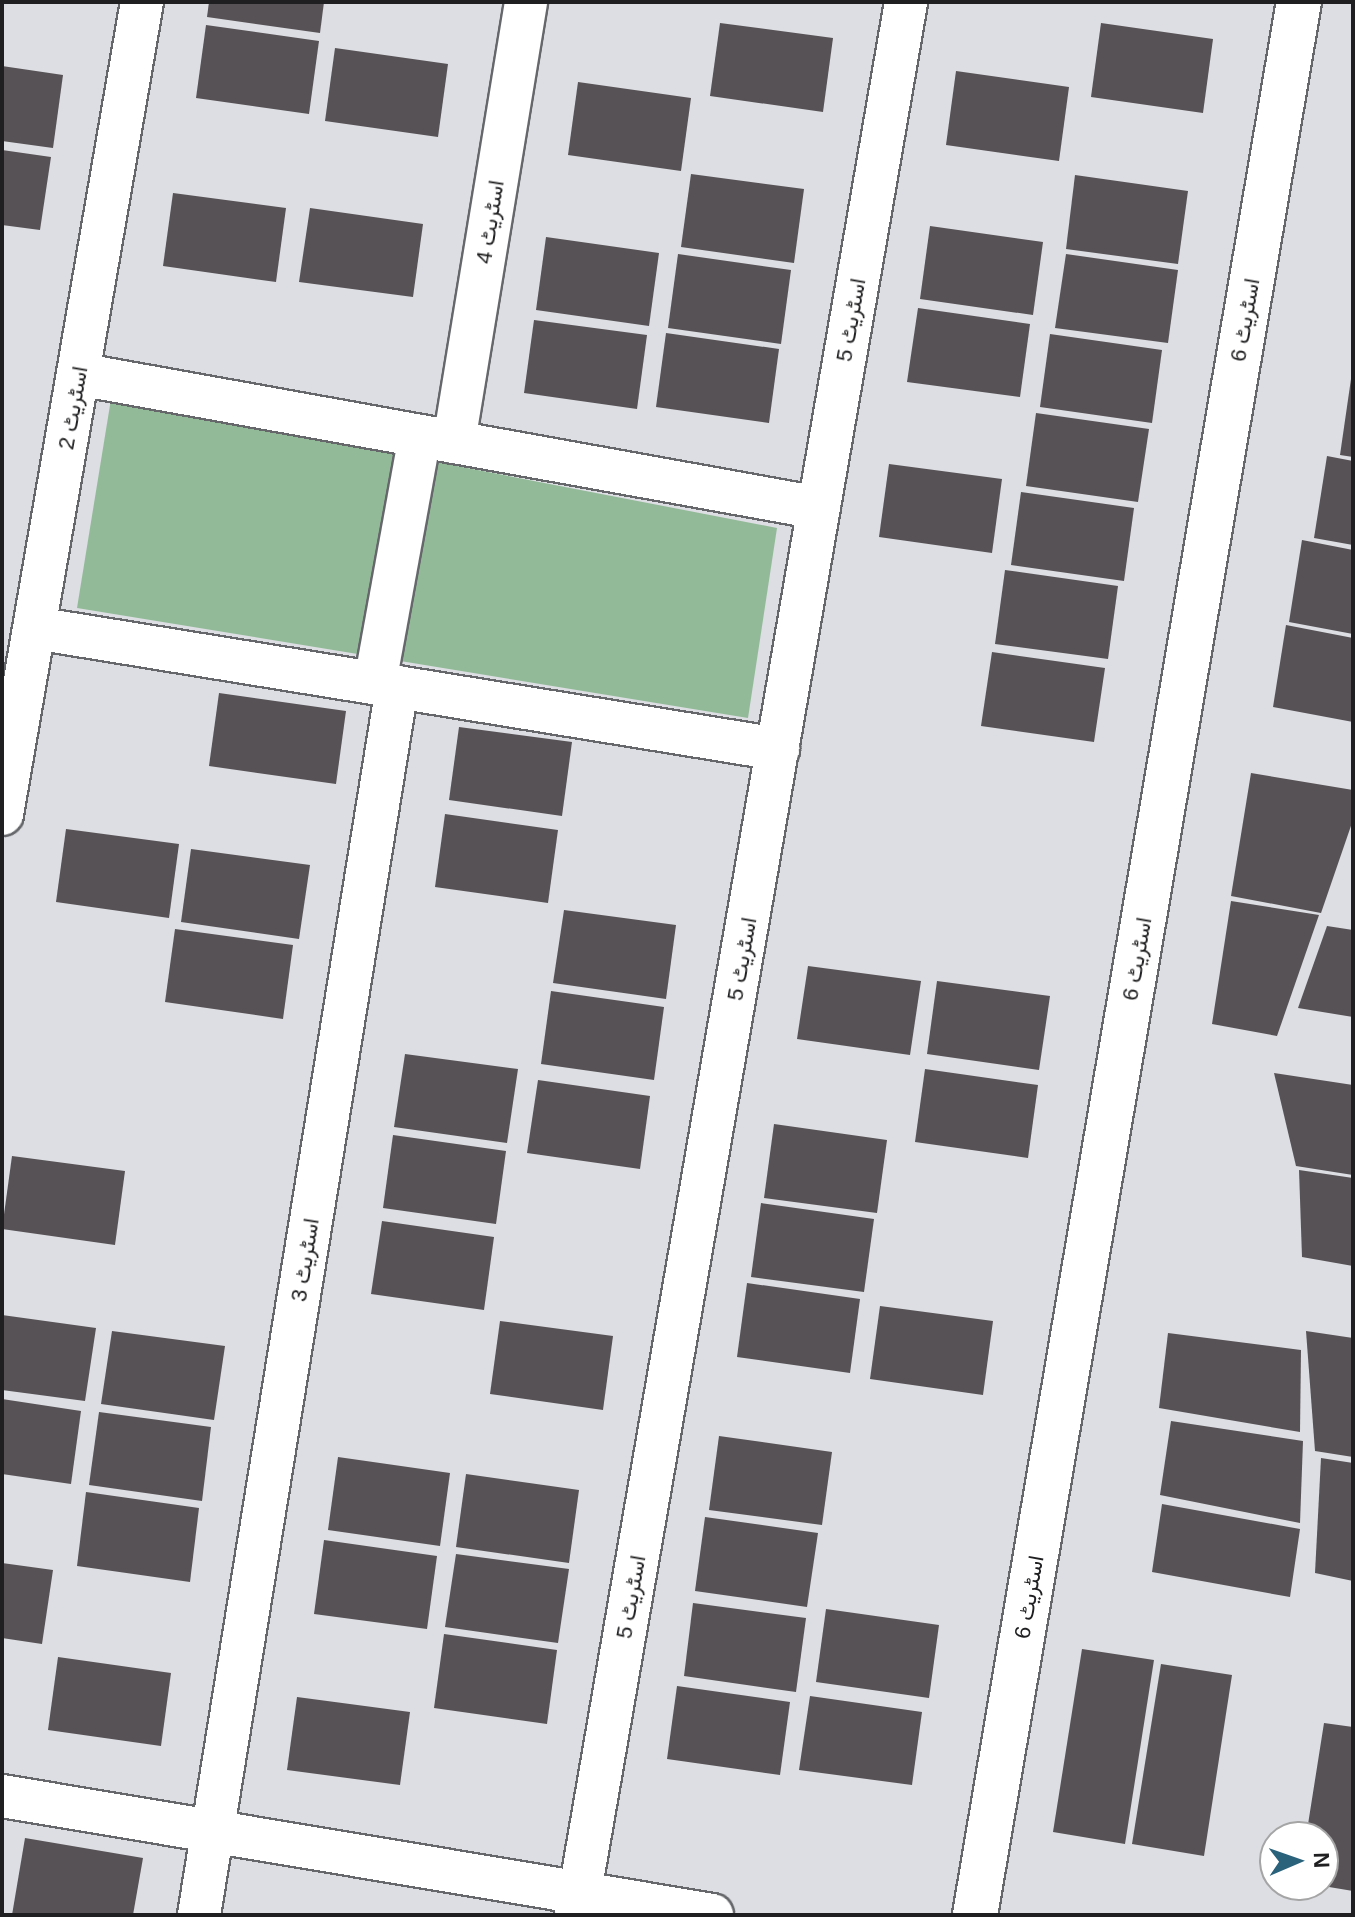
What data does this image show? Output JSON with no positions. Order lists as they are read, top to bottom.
{
  "streets": {
    "street": [
      "اسٹریٹ 4",
      "اسٹریٹ 5",
      "اسٹریٹ 6",
      "اسٹریٹ 2",
      "اسٹریٹ 3"
    ]
  },
  "crossings": [
    ["اسٹریٹ 4", "اسٹریٹ 3"]
  ],
  "north": "right"
}
